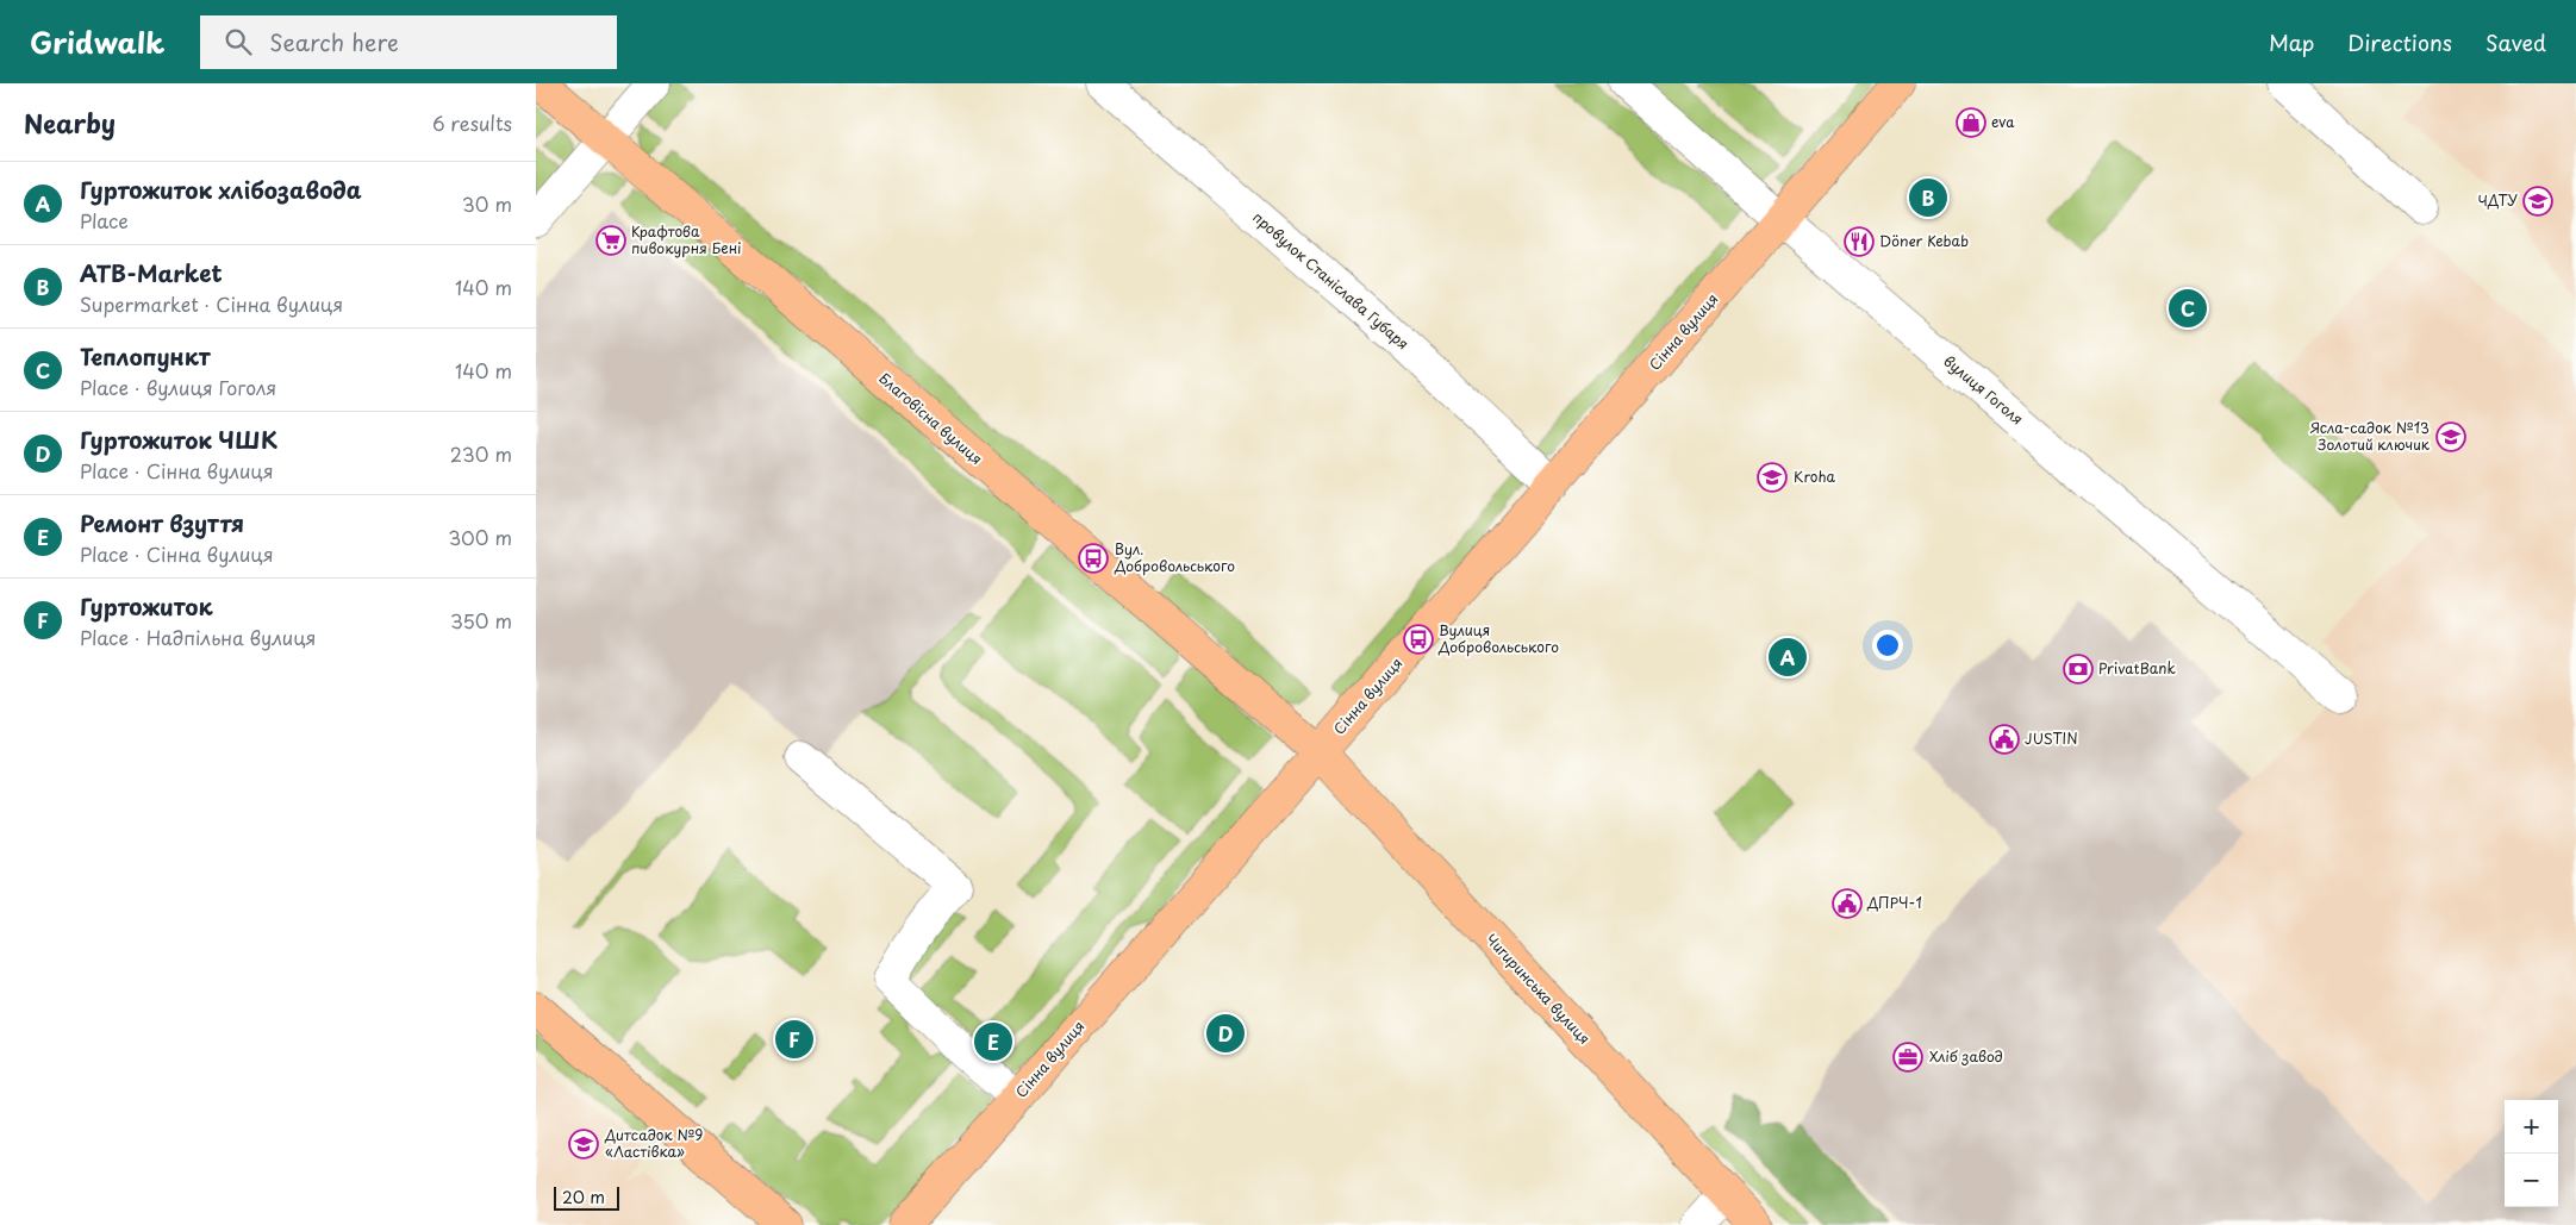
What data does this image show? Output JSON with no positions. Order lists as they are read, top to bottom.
{
  "streets": {
    "main road": ["Сінна вулиця", "Благовісна вулиця", "Чигиринська вулиця"],
    "street": ["провулок Станіслава Губаря", "вулиця Гоголя"]
  },
  "crossings": [
    ["провулок Станіслава Губаря", "Сінна вулиця"],
    ["Сінна вулиця", "вулиця Гоголя"],
    ["Сінна вулиця", "Благовісна вулиця"],
    ["Сінна вулиця", "Чигиринська вулиця"],
    ["Благовісна вулиця", "Чигиринська вулиця"]
  ],
  "places": {
    "shop": ["eva"],
    "school or university": [
      "ЧДТУ",
      "Ясла-садок №13 Золотий ключик",
      "Kroha",
      "Дитсадок №9 «Ластівка»"
    ],
    "supermarket": ["Крафтова пивокурня Бені"],
    "restaurant": ["Döner Kebab"],
    "bus stop": ["Вул. Добровольського", "Вулиця Добровольського"],
    "bank": ["PrivatBank"],
    "public building": ["JUSTIN", "ДПРЧ-1"],
    "office": ["Хліб завод"]
  },
  "scale_bar": "20 m",
  "page": {
    "header": "Gridwalk",
    "search": "Search here",
    "nav": ["Map", "Directions", "Saved"],
    "heading": ["Nearby", "6 results"],
    "list": [
      {
        "mark": "A",
        "name": "Гуртожиток хлібозавода",
        "note": "Place",
        "value": "30 m"
      },
      {
        "mark": "B",
        "name": "ATB-Market",
        "note": "Supermarket · Сінна вулиця",
        "value": "140 m"
      },
      {
        "mark": "C",
        "name": "Теплопункт",
        "note": "Place · вулиця Гоголя",
        "value": "140 m"
      },
      {
        "mark": "D",
        "name": "Гуртожиток ЧШК",
        "note": "Place · Сінна вулиця",
        "value": "230 m"
      },
      {
        "mark": "E",
        "name": "Ремонт взуття",
        "note": "Place · Сінна вулиця",
        "value": "300 m"
      },
      {
        "mark": "F",
        "name": "Гуртожиток",
        "note": "Place · Надпільна вулиця",
        "value": "350 m"
      }
    ],
    "pins": [
      "B",
      "C",
      "A",
      "D",
      "F",
      "E"
    ],
    "map_buttons": ["+", "−"],
    "scale": "20 m"
  }
}
